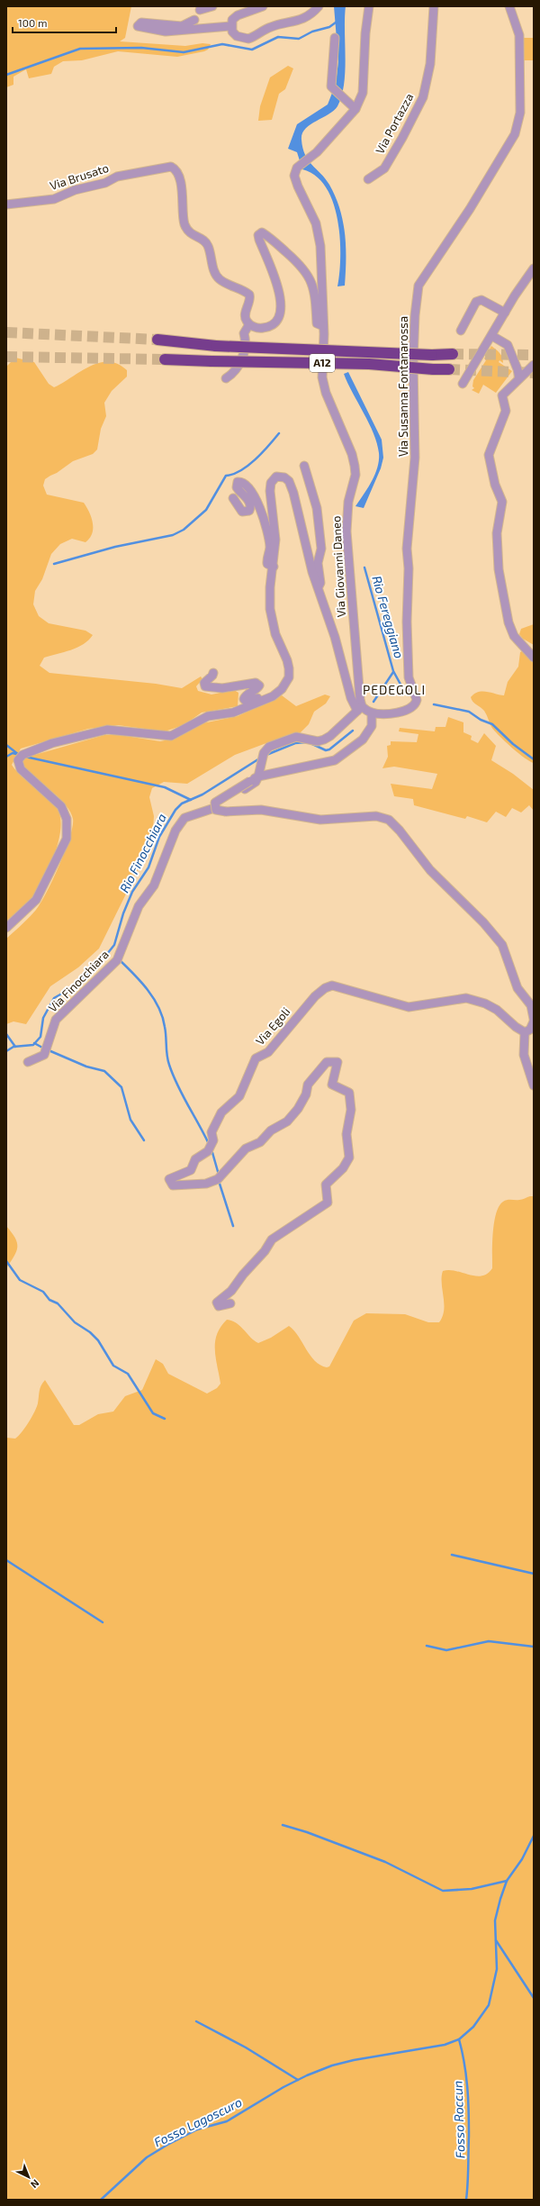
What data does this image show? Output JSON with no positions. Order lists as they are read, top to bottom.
{
  "streets": {
    "highway": ["A12"],
    "street": [
      "Via Portazza",
      "Via Brusato",
      "Via Susanna Fontanarossa",
      "Via Giovanni Daneo",
      "Via Finocchiara",
      "Via Egoli"
    ]
  },
  "districts": ["PEDEGOLI"],
  "water": [
    "Rio Fereggiano",
    "Rio Finocchiara",
    "Fosso Roccun",
    "Fosso Lagoscuro"
  ],
  "scale_bar": "100 m",
  "north": "bottom right"
}
